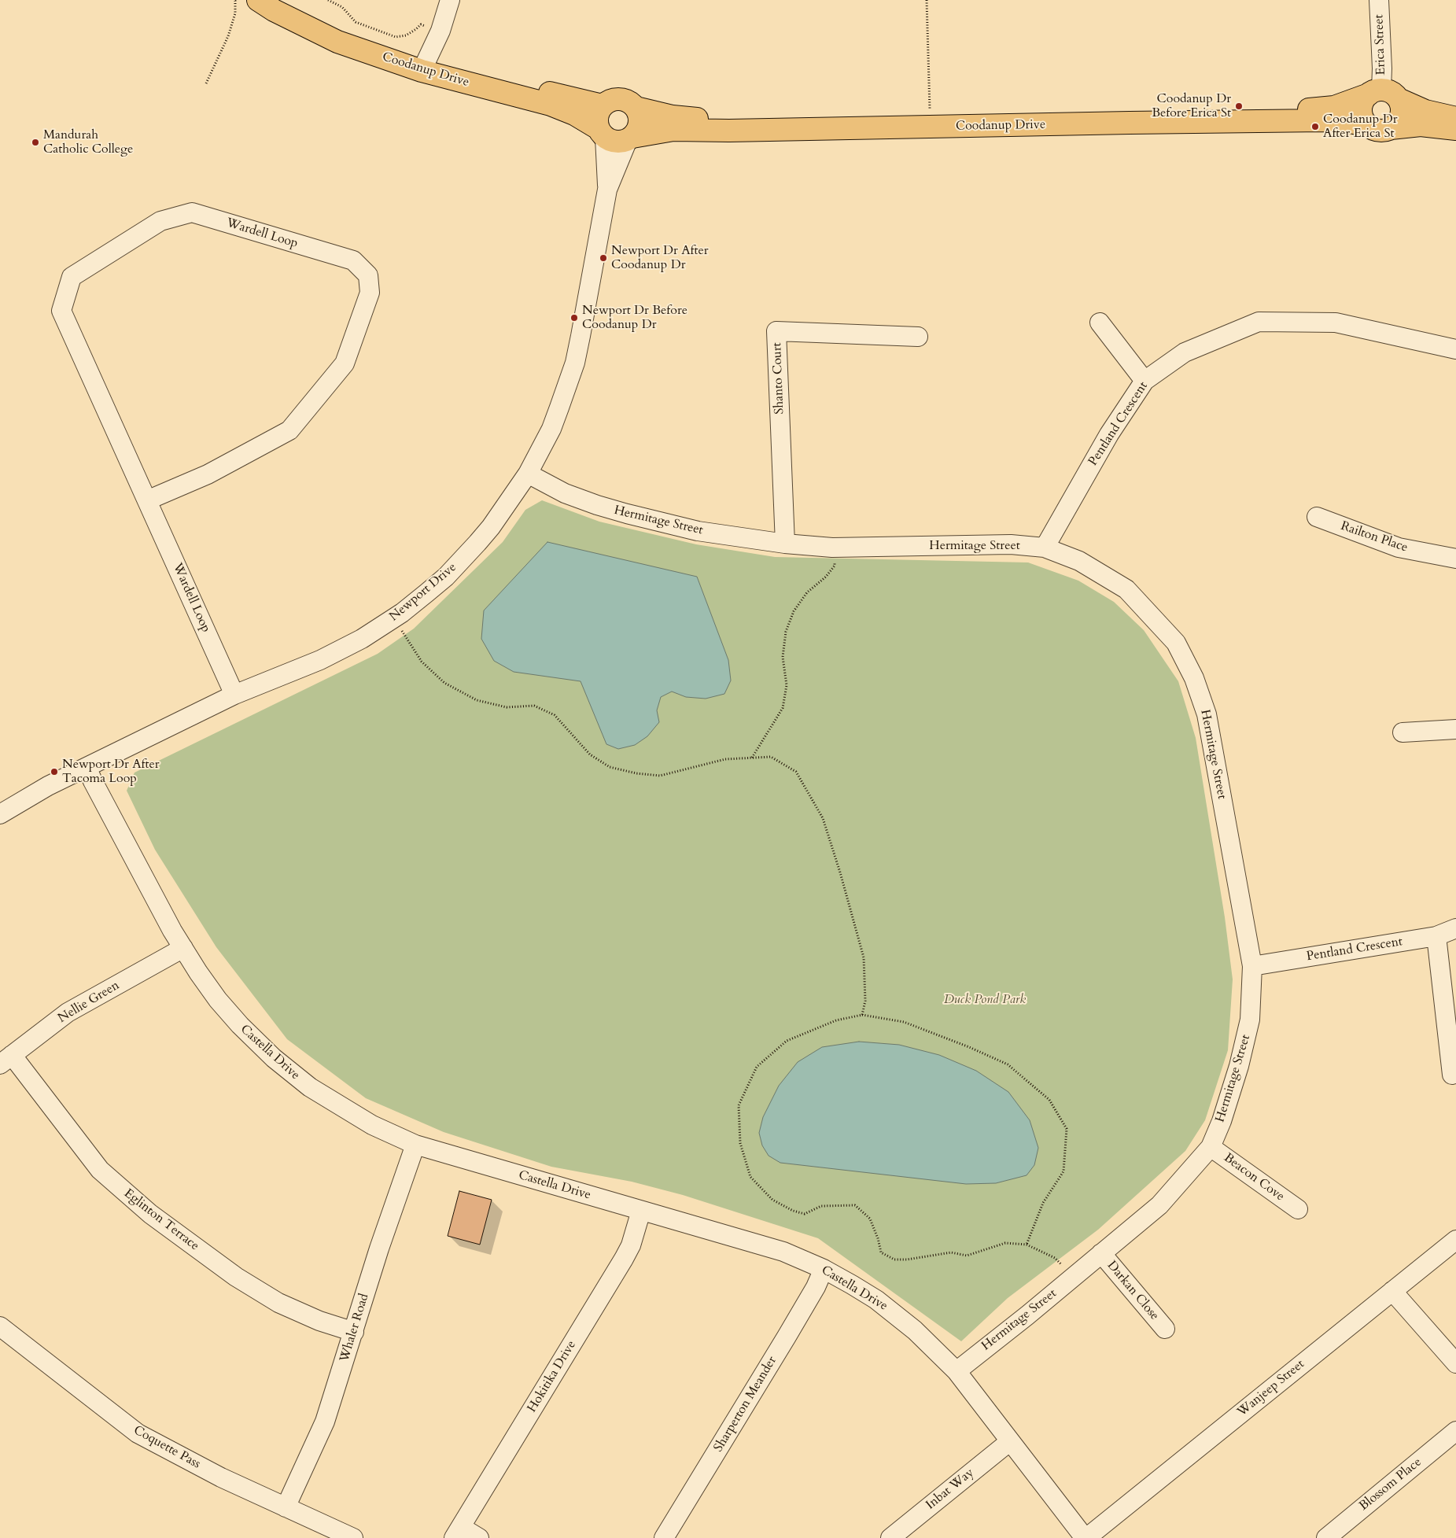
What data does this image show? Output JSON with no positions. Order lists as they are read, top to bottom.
{
  "streets": {
    "main road": ["Coodanup Drive"],
    "street": [
      "Erica Street",
      "Wardell Loop",
      "Shanto Court",
      "Pentland Crescent",
      "Hermitage Street",
      "Railton Place",
      "Newport Drive",
      "Nellie Green",
      "Castella Drive",
      "Beacon Cove",
      "Eglinton Terrace",
      "Darkan Close",
      "Whaler Road",
      "Hokitika Drive",
      "Wanjeep Street",
      "Sharperton Meander",
      "Coquette Pass",
      "Blossom Place",
      "Inbat Way"
    ]
  },
  "crossings": [
    ["Erica Street", "Coodanup Drive"],
    ["Coodanup Drive", "Newport Drive"],
    ["Wardell Loop", "Newport Drive"],
    ["Shanto Court", "Hermitage Street"],
    ["Pentland Crescent", "Hermitage Street"],
    ["Hermitage Street", "Newport Drive"],
    ["Hermitage Street", "Castella Drive"],
    ["Hermitage Street", "Beacon Cove"],
    ["Hermitage Street", "Darkan Close"],
    ["Newport Drive", "Castella Drive"],
    ["Nellie Green", "Castella Drive"],
    ["Nellie Green", "Eglinton Terrace"],
    ["Castella Drive", "Whaler Road"],
    ["Castella Drive", "Hokitika Drive"],
    ["Castella Drive", "Wanjeep Street"],
    ["Castella Drive", "Sharperton Meander"],
    ["Castella Drive", "Inbat Way"],
    ["Eglinton Terrace", "Whaler Road"],
    ["Whaler Road", "Coquette Pass"]
  ],
  "parks": ["Duck Pond Park"],
  "places": [
    "Coodanup Dr Before Erica St",
    "Coodanup Dr After Erica St",
    "Mandurah Catholic College",
    "Newport Dr After Coodanup Dr",
    "Newport Dr Before Coodanup Dr",
    "Newport Dr After Tacoma Loop"
  ]
}
